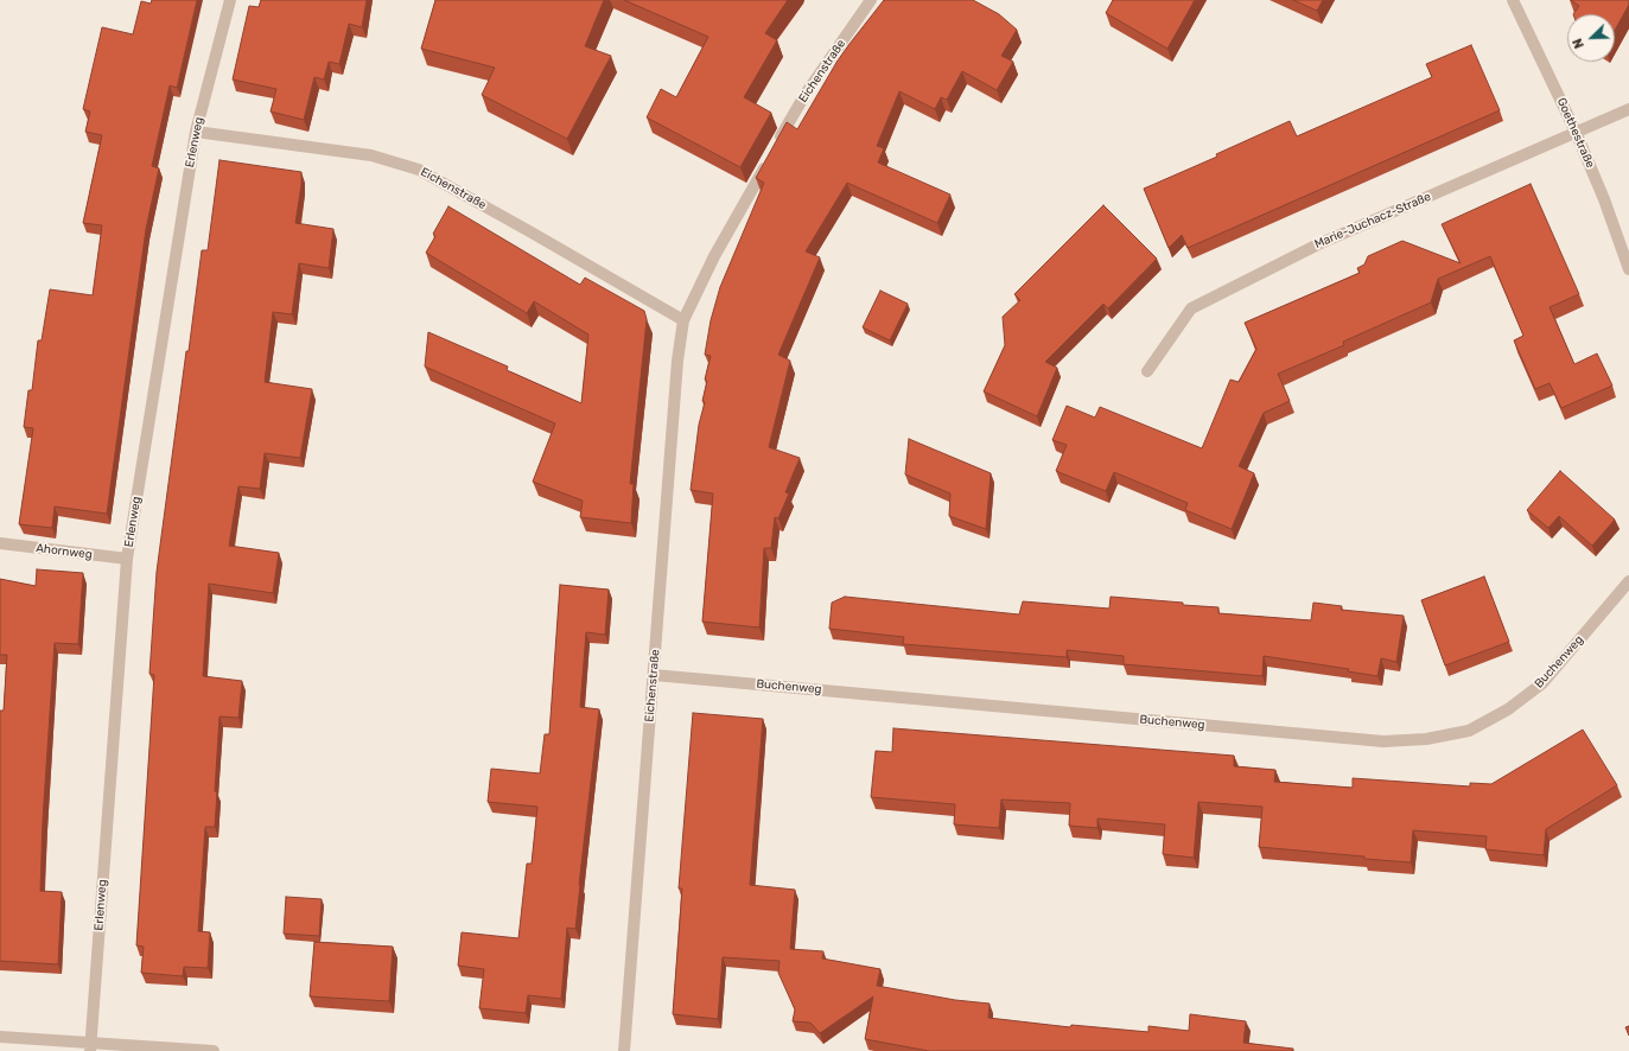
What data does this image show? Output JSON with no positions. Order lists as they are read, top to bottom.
{
  "streets": {
    "street": [
      "Eichenstraße",
      "Goethestraße",
      "Erlenweg",
      "Marie-Juchacz-Straße",
      "Ahornweg",
      "Buchenweg"
    ]
  },
  "crossings": [
    ["Eichenstraße", "Erlenweg"],
    ["Eichenstraße", "Buchenweg"],
    ["Goethestraße", "Marie-Juchacz-Straße"],
    ["Erlenweg", "Ahornweg"]
  ],
  "north": "bottom left"
}
